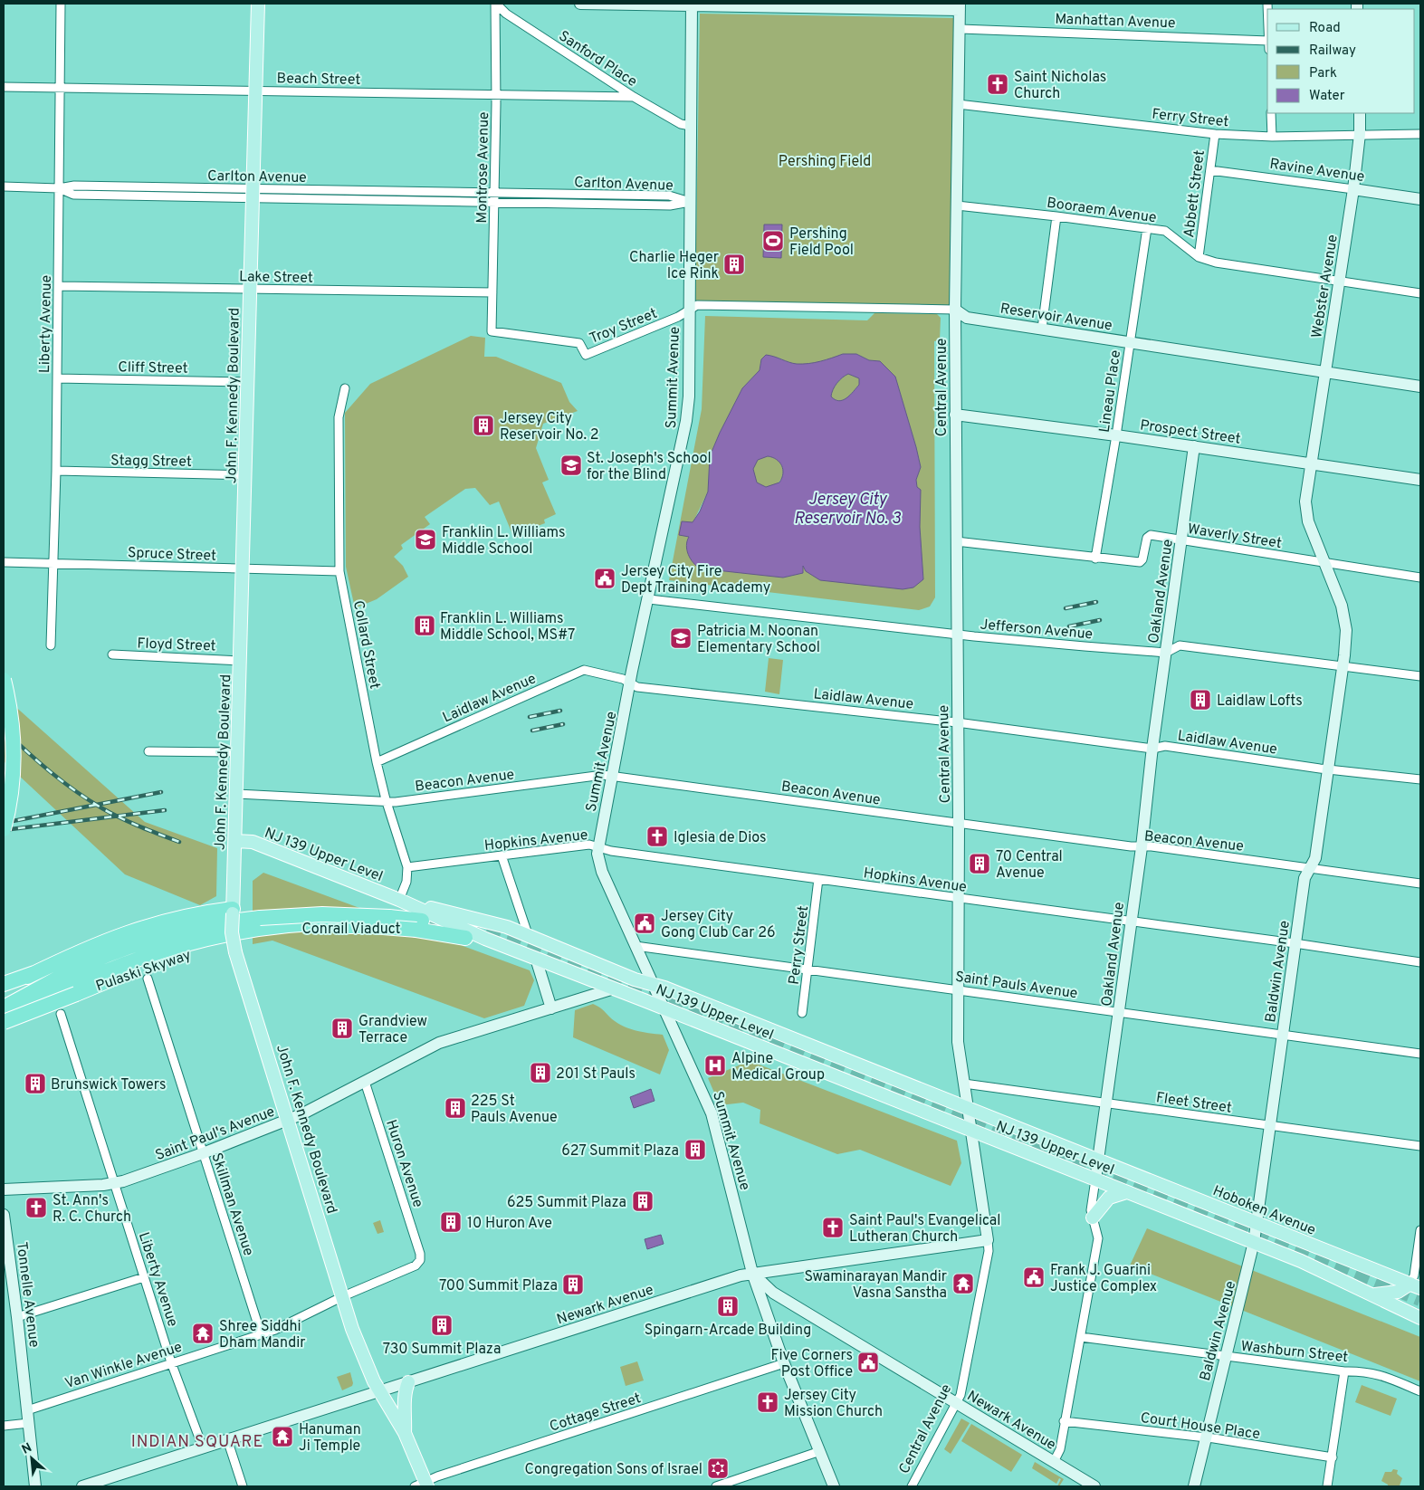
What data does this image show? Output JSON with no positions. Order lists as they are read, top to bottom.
{
  "streets": {
    "highway": ["Conrail Viaduct", "Pulaski Skyway"],
    "main road": ["John F. Kennedy Boulevard", "NJ 139 Upper Level", "Hoboken Avenue"],
    "street": [
      "Manhattan Avenue",
      "Sanford Place",
      "Beach Street",
      "Ferry Street",
      "Montrose Avenue",
      "Ravine Avenue",
      "Carlton Avenue",
      "Abbett Street",
      "Booraem Avenue",
      "Lake Street",
      "Webster Avenue",
      "Reservoir Avenue",
      "Liberty Avenue",
      "Troy Street",
      "Cliff Street",
      "Summit Avenue",
      "Central Avenue",
      "Lineau Place",
      "Prospect Street",
      "Stagg Street",
      "Waverly Street",
      "Spruce Street",
      "Oakland Avenue",
      "Jefferson Avenue",
      "Floyd Street",
      "Collard Street",
      "Laidlaw Avenue",
      "Beacon Avenue",
      "Hopkins Avenue",
      "Perry Street",
      "Baldwin Avenue",
      "Saint Pauls Avenue",
      "Fleet Street",
      "Saint Paul's Avenue",
      "Huron Avenue",
      "Skillman Avenue",
      "Tonnelle Avenue",
      "Newark Avenue",
      "Washburn Street",
      "Van Winkle Avenue",
      "Cottage Street",
      "Court House Place"
    ]
  },
  "crossings": [
    ["Manhattan Avenue", "Central Avenue"],
    ["Sanford Place", "Beach Street"],
    ["Sanford Place", "Montrose Avenue"],
    ["Sanford Place", "Summit Avenue"],
    ["Beach Street", "Montrose Avenue"],
    ["Beach Street", "Liberty Avenue"],
    ["Beach Street", "John F. Kennedy Boulevard"],
    ["Ferry Street", "Abbett Street"],
    ["Ferry Street", "Webster Avenue"],
    ["Ferry Street", "Central Avenue"],
    ["Montrose Avenue", "Carlton Avenue"],
    ["Montrose Avenue", "Lake Street"],
    ["Montrose Avenue", "Troy Street"],
    ["Ravine Avenue", "Abbett Street"],
    ["Ravine Avenue", "Webster Avenue"],
    ["Carlton Avenue", "Liberty Avenue"],
    ["Carlton Avenue", "Summit Avenue"],
    ["Carlton Avenue", "John F. Kennedy Boulevard"],
    ["Abbett Street", "Booraem Avenue"],
    ["Booraem Avenue", "Webster Avenue"],
    ["Booraem Avenue", "Central Avenue"],
    ["Booraem Avenue", "Lineau Place"],
    ["Lake Street", "Liberty Avenue"],
    ["Lake Street", "John F. Kennedy Boulevard"],
    ["Webster Avenue", "Reservoir Avenue"],
    ["Webster Avenue", "Prospect Street"],
    ["Webster Avenue", "Baldwin Avenue"],
    ["Reservoir Avenue", "Troy Street"],
    ["Reservoir Avenue", "Summit Avenue"],
    ["Reservoir Avenue", "Central Avenue"],
    ["Reservoir Avenue", "Lineau Place"],
    ["Liberty Avenue", "Cliff Street"],
    ["Liberty Avenue", "Stagg Street"],
    ["Liberty Avenue", "Spruce Street"],
    ["Liberty Avenue", "Saint Paul's Avenue"],
    ["Liberty Avenue", "Newark Avenue"],
    ["Liberty Avenue", "Van Winkle Avenue"],
    ["Troy Street", "Summit Avenue"],
    ["Cliff Street", "John F. Kennedy Boulevard"],
    ["Summit Avenue", "Jefferson Avenue"],
    ["Summit Avenue", "Laidlaw Avenue"],
    ["Summit Avenue", "Beacon Avenue"],
    ["Summit Avenue", "Hopkins Avenue"],
    ["Summit Avenue", "NJ 139 Upper Level"],
    ["Summit Avenue", "Saint Pauls Avenue"],
    ["Summit Avenue", "Newark Avenue"],
    ["Summit Avenue", "Cottage Street"],
    ["Central Avenue", "Prospect Street"],
    ["Central Avenue", "Waverly Street"],
    ["Central Avenue", "Jefferson Avenue"],
    ["Central Avenue", "Laidlaw Avenue"],
    ["Central Avenue", "Beacon Avenue"],
    ["Central Avenue", "Hopkins Avenue"],
    ["Central Avenue", "NJ 139 Upper Level"],
    ["Central Avenue", "Saint Pauls Avenue"],
    ["Central Avenue", "Fleet Street"],
    ["Central Avenue", "Newark Avenue"],
    ["Lineau Place", "Prospect Street"],
    ["Lineau Place", "Waverly Street"],
    ["John F. Kennedy Boulevard", "Stagg Street"],
    ["John F. Kennedy Boulevard", "Spruce Street"],
    ["John F. Kennedy Boulevard", "Floyd Street"],
    ["John F. Kennedy Boulevard", "Beacon Avenue"],
    ["John F. Kennedy Boulevard", "NJ 139 Upper Level"],
    ["John F. Kennedy Boulevard", "Saint Paul's Avenue"],
    ["John F. Kennedy Boulevard", "Newark Avenue"],
    ["John F. Kennedy Boulevard", "Van Winkle Avenue"],
    ["John F. Kennedy Boulevard", "Cottage Street"],
    ["Prospect Street", "Oakland Avenue"],
    ["Prospect Street", "Baldwin Avenue"],
    ["Waverly Street", "Oakland Avenue"],
    ["Waverly Street", "Baldwin Avenue"],
    ["Spruce Street", "Collard Street"],
    ["Oakland Avenue", "Jefferson Avenue"],
    ["Oakland Avenue", "Laidlaw Avenue"],
    ["Oakland Avenue", "Beacon Avenue"],
    ["Oakland Avenue", "Hopkins Avenue"],
    ["Oakland Avenue", "NJ 139 Upper Level"],
    ["Oakland Avenue", "Saint Pauls Avenue"],
    ["Oakland Avenue", "Fleet Street"],
    ["Oakland Avenue", "Hoboken Avenue"],
    ["Oakland Avenue", "Newark Avenue"],
    ["Oakland Avenue", "Washburn Street"],
    ["Oakland Avenue", "Court House Place"],
    ["Jefferson Avenue", "Baldwin Avenue"],
    ["Collard Street", "Laidlaw Avenue"],
    ["Collard Street", "Beacon Avenue"],
    ["Collard Street", "Hopkins Avenue"],
    ["Collard Street", "NJ 139 Upper Level"],
    ["Laidlaw Avenue", "Baldwin Avenue"],
    ["Beacon Avenue", "Baldwin Avenue"],
    ["Hopkins Avenue", "Perry Street"],
    ["Hopkins Avenue", "Baldwin Avenue"],
    ["NJ 139 Upper Level", "Baldwin Avenue"],
    ["NJ 139 Upper Level", "Saint Paul's Avenue"],
    ["NJ 139 Upper Level", "Hoboken Avenue"],
    ["Conrail Viaduct", "Pulaski Skyway"],
    ["Perry Street", "Saint Pauls Avenue"],
    ["Baldwin Avenue", "Saint Pauls Avenue"],
    ["Baldwin Avenue", "Fleet Street"],
    ["Baldwin Avenue", "Hoboken Avenue"],
    ["Baldwin Avenue", "Washburn Street"],
    ["Baldwin Avenue", "Court House Place"],
    ["Saint Paul's Avenue", "Huron Avenue"],
    ["Saint Paul's Avenue", "Skillman Avenue"],
    ["Huron Avenue", "Van Winkle Avenue"],
    ["Skillman Avenue", "Van Winkle Avenue"],
    ["Tonnelle Avenue", "Van Winkle Avenue"]
  ],
  "districts": ["INDIAN SQUARE"],
  "water": ["Jersey City Reservoir No. 3"],
  "parks": ["Pershing Field"],
  "places": {
    "church": [
      "Saint Nicholas Church",
      "Iglesia de Dios",
      "St. Ann's R. C. Church",
      "Saint Paul's Evangelical Lutheran Church",
      "Jersey City Mission Church"
    ],
    "sports": ["Pershing Field Pool"],
    "building": [
      "Charlie Heger Ice Rink",
      "Jersey City Reservoir No. 2",
      "Franklin L. Williams Middle School, MS#7",
      "Laidlaw Lofts",
      "70 Central Avenue",
      "Grandview Terrace",
      "201 St Pauls",
      "Brunswick Towers",
      "225 St Pauls Avenue",
      "627 Summit Plaza",
      "625 Summit Plaza",
      "10 Huron Ave",
      "700 Summit Plaza",
      "Spingarn-Arcade Building",
      "730 Summit Plaza"
    ],
    "school or university": ["St. Joseph's School for the Blind", "Franklin L. Williams Middle School", "Patricia M. Noonan Elementary School"],
    "public building": [
      "Jersey City Fire Dept Training Academy",
      "Jersey City Gong Club Car 26",
      "Frank J. Guarini Justice Complex",
      "Five Corners Post Office"
    ],
    "hospital": ["Alpine Medical Group"],
    "temple": ["Swaminarayan Mandir Vasna Sanstha", "Shree Siddhi Dham Mandir", "Hanuman Ji Temple"],
    "synagogue": ["Congregation Sons of Israel"]
  },
  "legend": [
    "Road",
    "Railway",
    "Park",
    "Water"
  ],
  "north": "top left"
}
